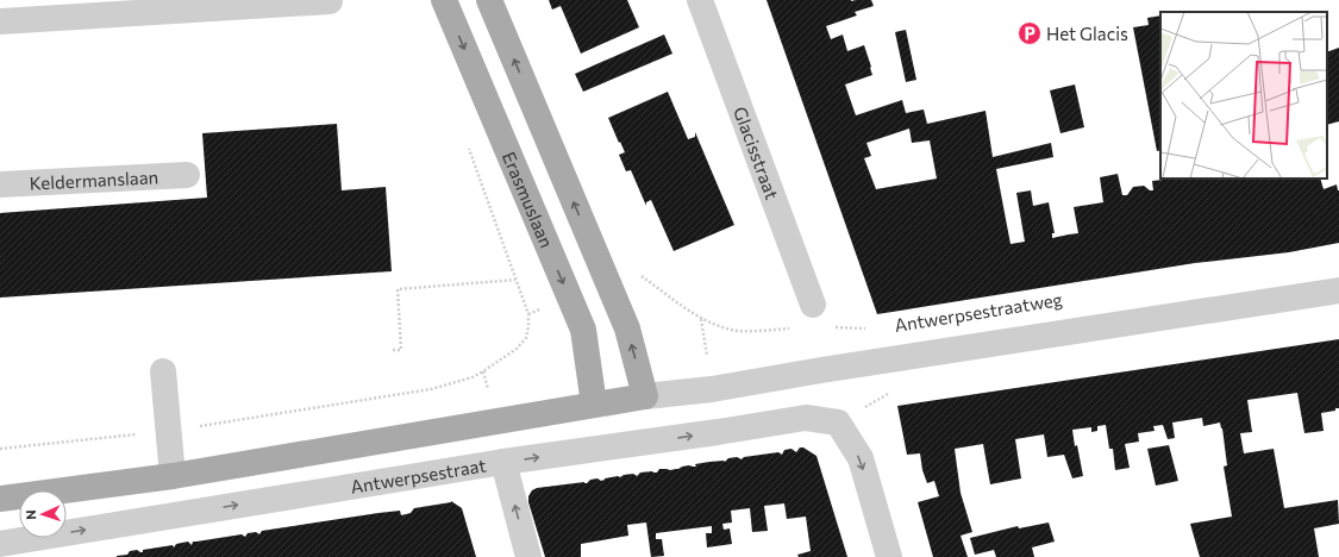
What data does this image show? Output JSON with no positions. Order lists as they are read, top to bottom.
{
  "streets": {
    "main road": ["Erasmuslaan"],
    "street": [
      "Glacisstraat",
      "Keldermanslaan",
      "Antwerpsestraatweg",
      "Antwerpsestraat"
    ]
  },
  "one_way": ["Antwerpsestraat"],
  "places": {
    "parking": ["Het Glacis"]
  },
  "north": "left"
}
